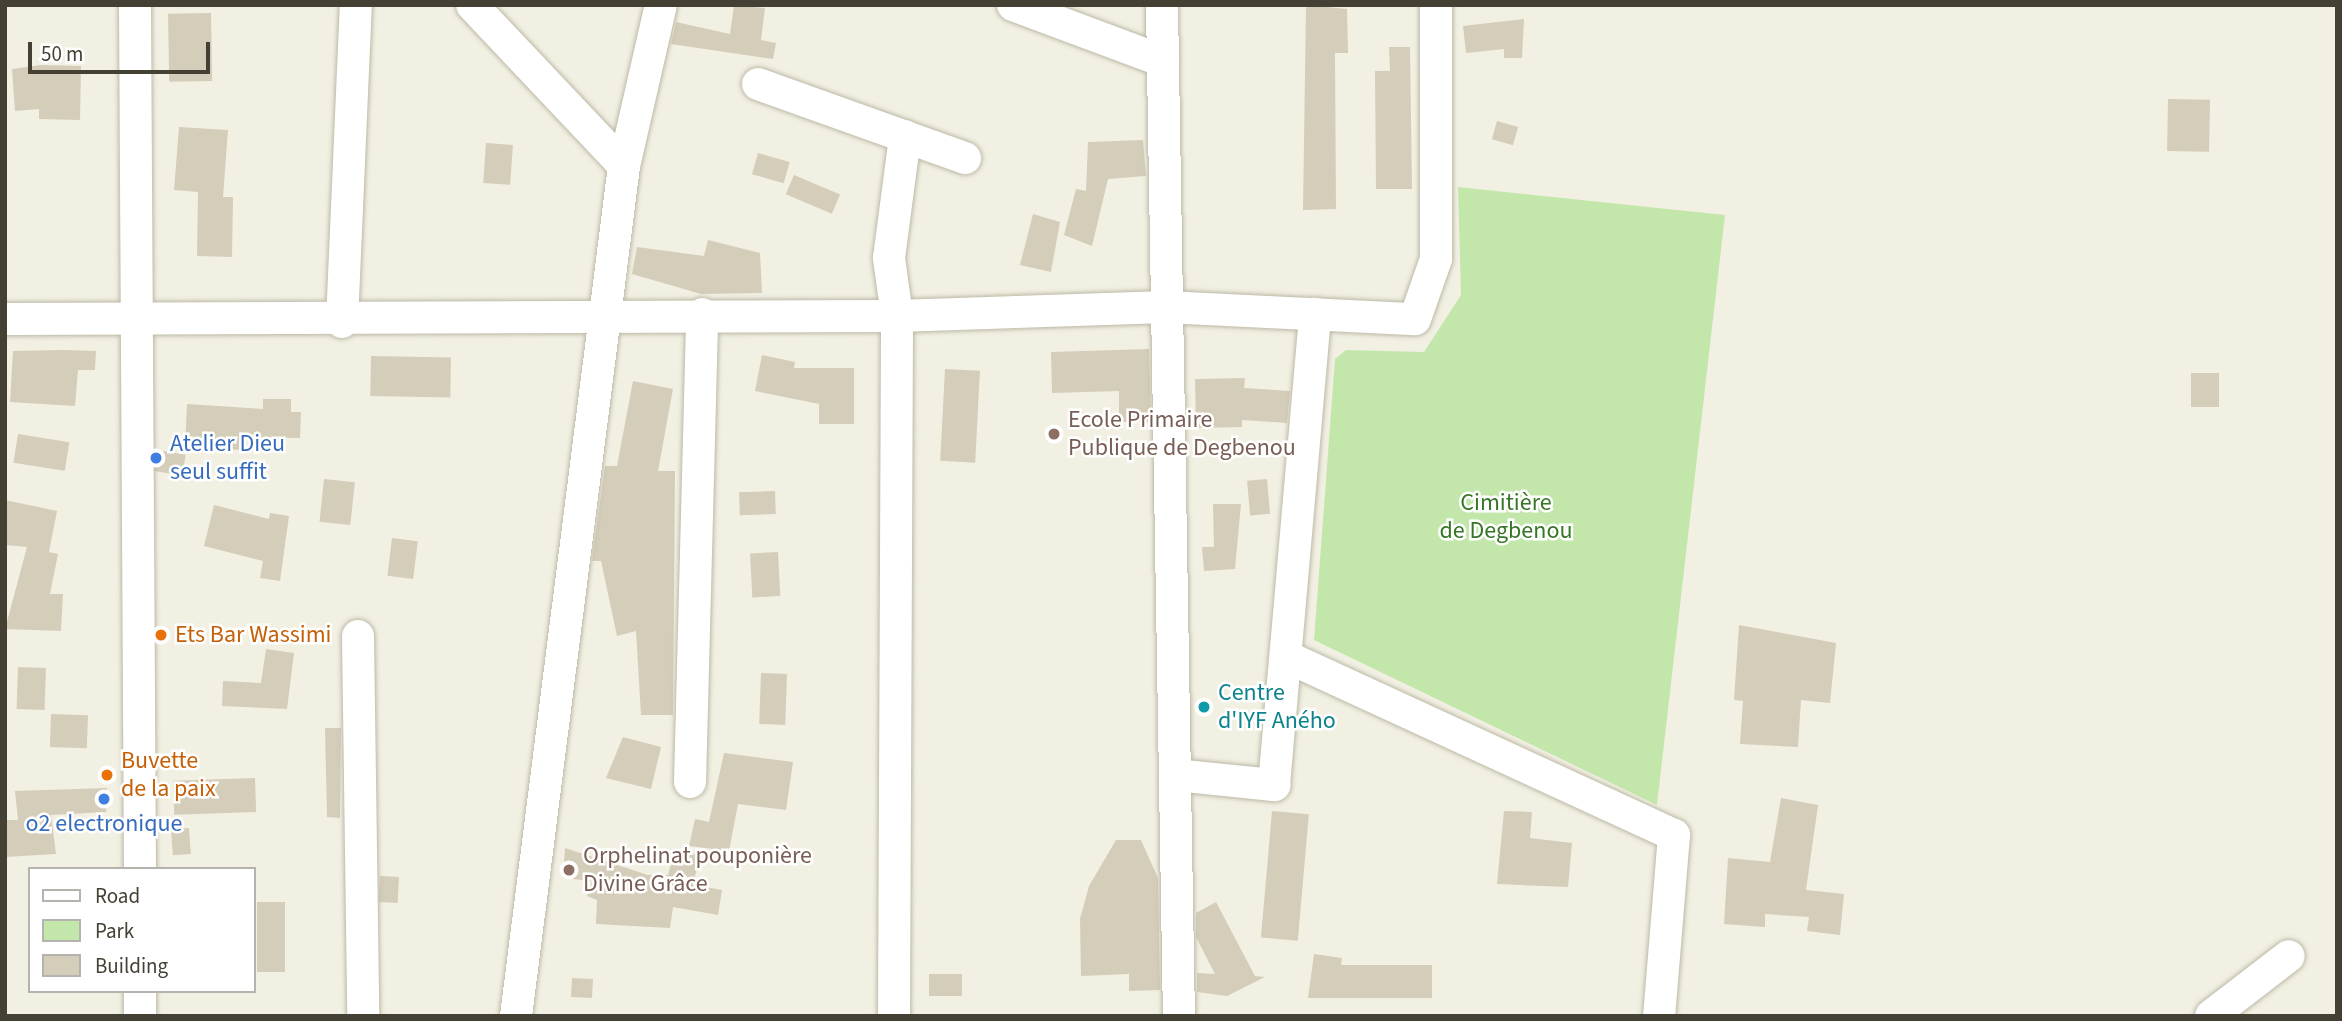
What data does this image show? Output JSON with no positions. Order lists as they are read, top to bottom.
{
  "parks": ["Cimitière de Degbenou"],
  "places": [
    "Ecole Primaire Publique de Degbenou",
    "Atelier Dieu seul suffit",
    "Ets Bar Wassimi",
    "Centre d'IYF Aného",
    "Buvette de la paix",
    "o2 electronique",
    "Orphelinat pouponière Divine Grâce"
  ],
  "legend": ["Road", "Park", "Building"],
  "scale_bar": "50 m"
}
